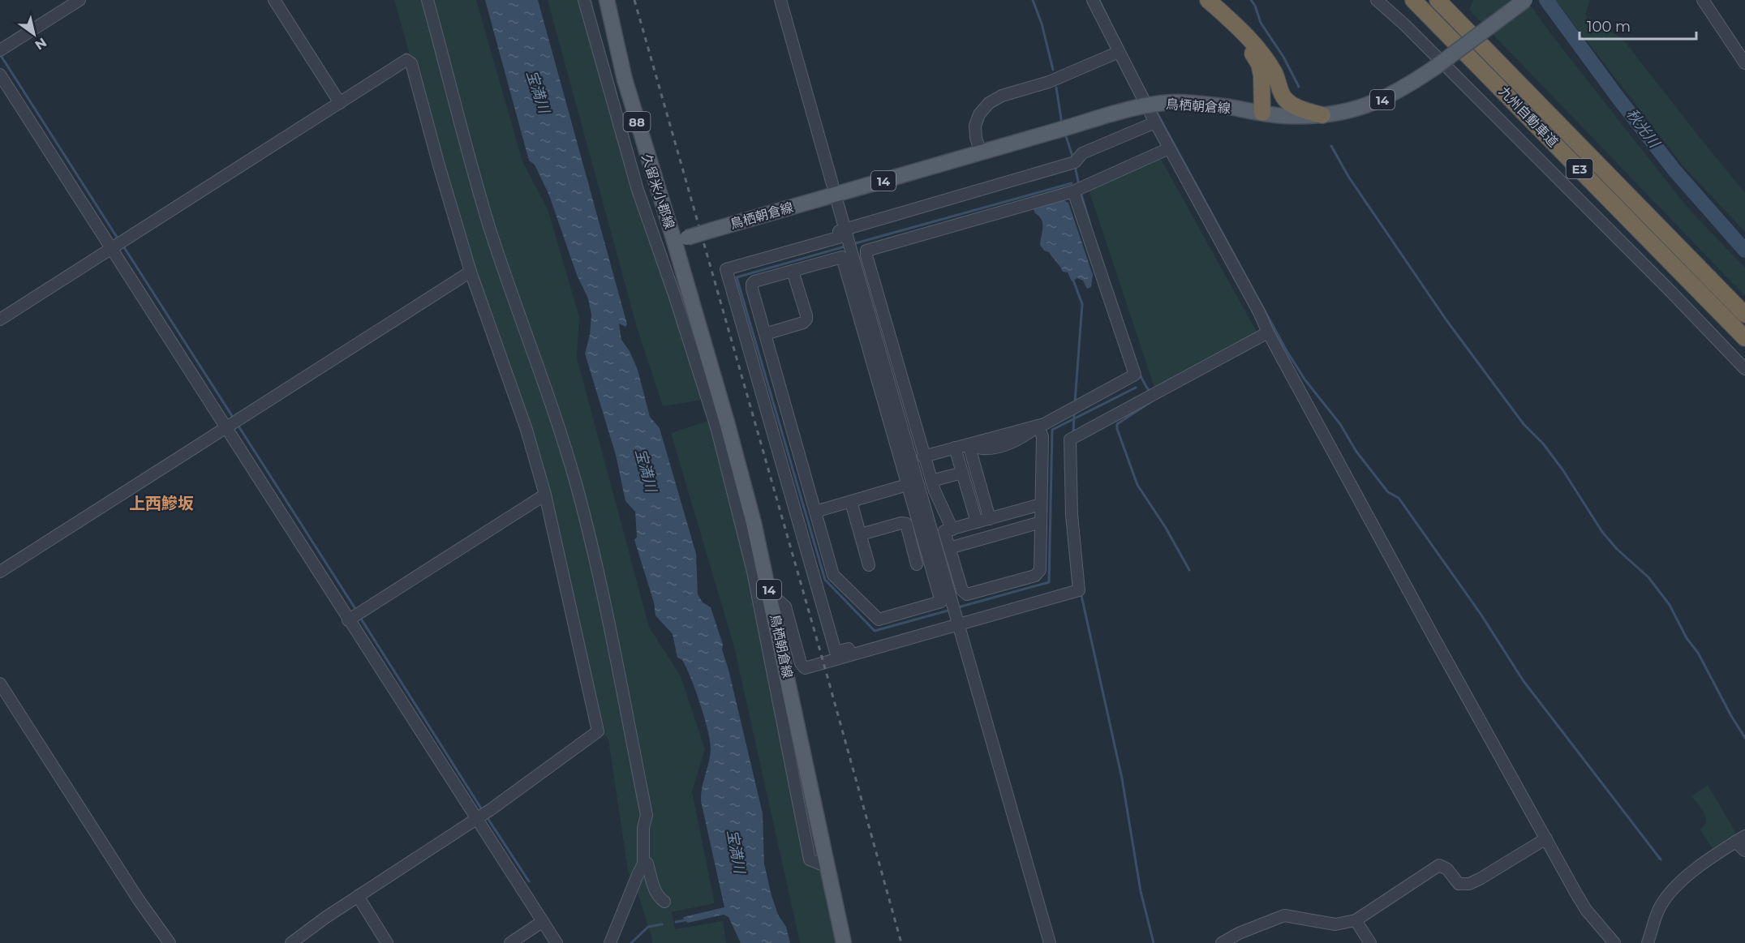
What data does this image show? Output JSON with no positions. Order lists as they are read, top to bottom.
{
  "streets": {
    "highway": ["九州自動車道", "E3"],
    "main road": [
      "14",
      "鳥栖朝倉線",
      "88",
      "久留米小郡線"
    ]
  },
  "crossings": [
    ["鳥栖朝倉線", "久留米小郡線"]
  ],
  "districts": ["上西鰺坂"],
  "water": ["宝満川", "秋光川"],
  "scale_bar": "100 m",
  "north": "bottom right"
}
